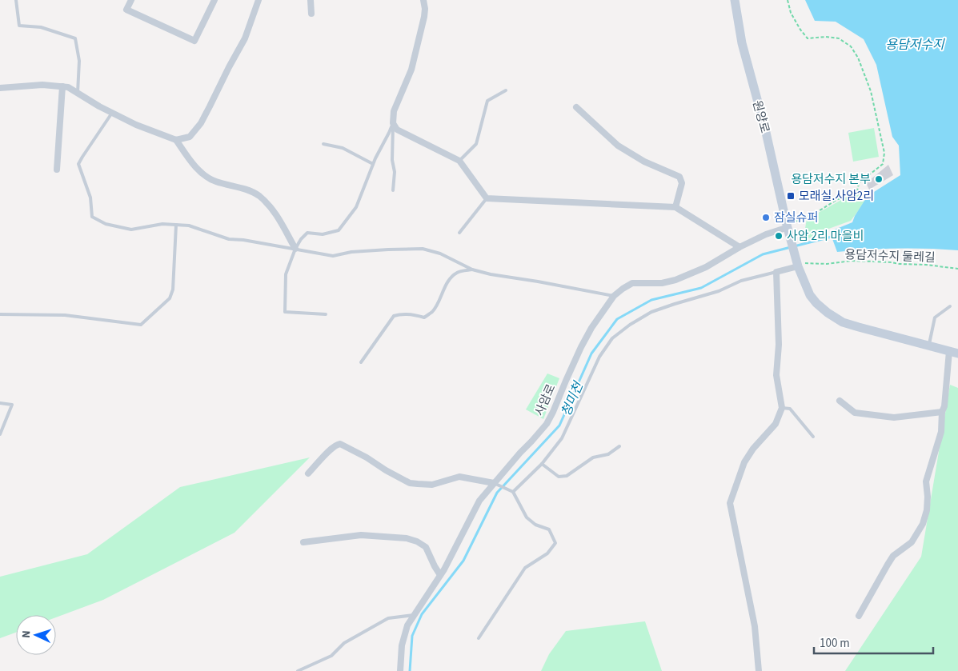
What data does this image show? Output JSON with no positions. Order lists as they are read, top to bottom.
{
  "streets": {
    "main road": ["원양로"],
    "street": ["사암로"],
    "path": ["용담저수지 둘레길"]
  },
  "crossings": [
    ["원양로", "용담저수지 둘레길"],
    ["원양로", "사암로"]
  ],
  "water": ["용담저수지", "청미천"],
  "places": {
    "other": ["용담저수지 본부", "잠실슈퍼", "사암 2리 마을비"],
    "transit": ["모래실.사암2리"]
  },
  "scale_bar": "100 m",
  "north": "left"
}
